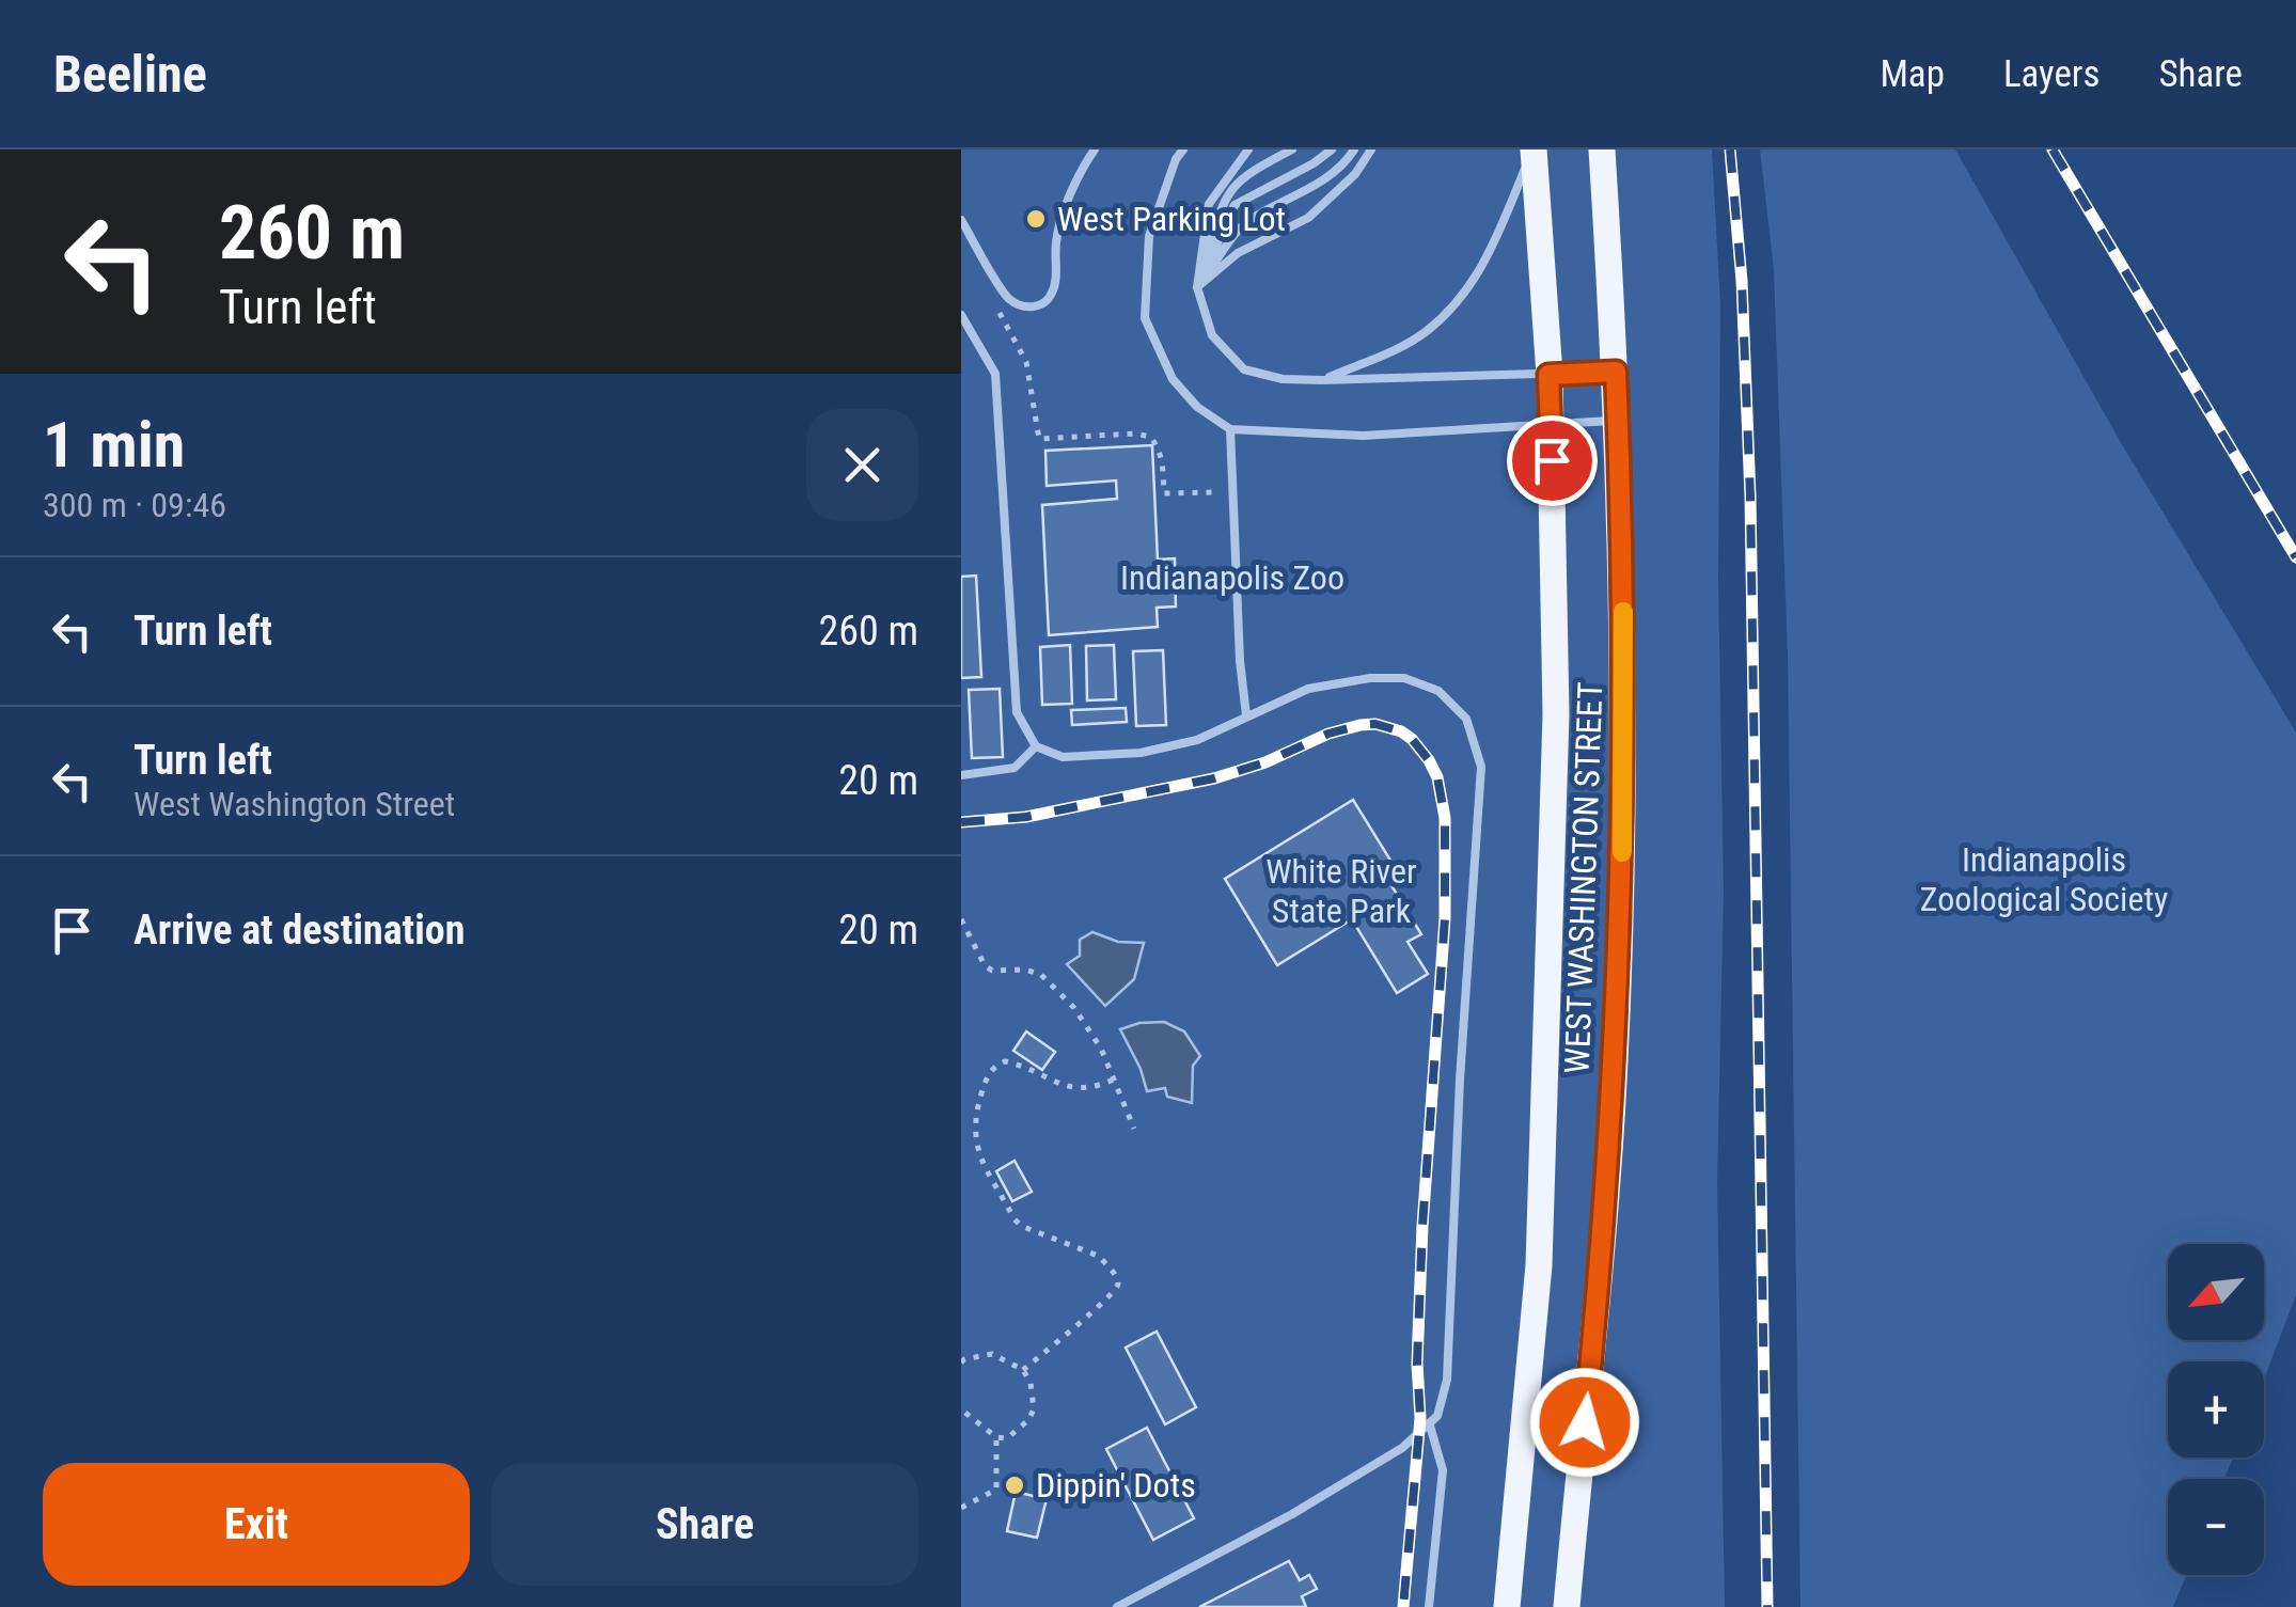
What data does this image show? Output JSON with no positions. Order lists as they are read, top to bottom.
{
  "streets": {
    "main road": ["WEST WASHINGTON STREET"]
  },
  "parks": ["Indianapolis Zoo", "Indianapolis Zoological Society", "White River State Park"],
  "places": ["West Parking Lot", "Dippin' Dots"],
  "north": "bottom left",
  "page": {
    "header": "Beeline",
    "nav": ["Map", "Layers", "Share"],
    "turn": ["260 m", "Turn left"],
    "heading": ["1 min", "300 m · 09:46"],
    "list": [
      {
        "name": "Turn left",
        "value": "260 m"
      },
      {
        "name": "Turn left",
        "note": "West Washington Street",
        "value": "20 m"
      },
      {
        "name": "Arrive at destination",
        "value": "20 m"
      }
    ],
    "map_buttons": ["+", "−"],
    "buttons": ["Exit", "Share"]
  }
}
